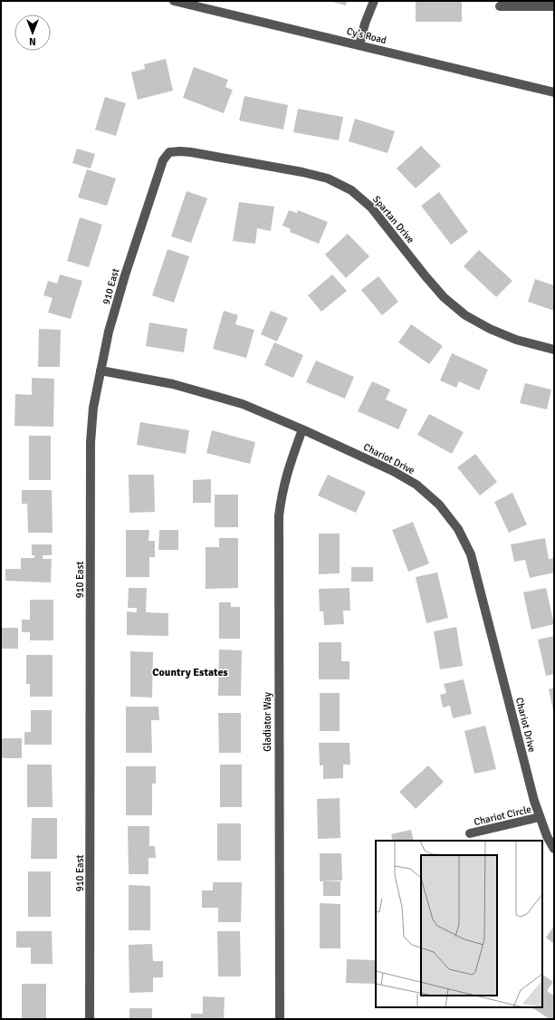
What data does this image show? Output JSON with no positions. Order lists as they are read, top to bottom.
{
  "streets": {
    "street": [
      "Cy's Road",
      "Spartan Drive",
      "910 East",
      "Chariot Drive",
      "Gladiator Way",
      "Chariot Circle"
    ]
  },
  "crossings": [
    ["Spartan Drive", "910 East"],
    ["910 East", "Chariot Drive"],
    ["Chariot Drive", "Gladiator Way"],
    ["Chariot Drive", "Chariot Circle"]
  ],
  "districts": ["Country Estates"],
  "north": "bottom"
}
